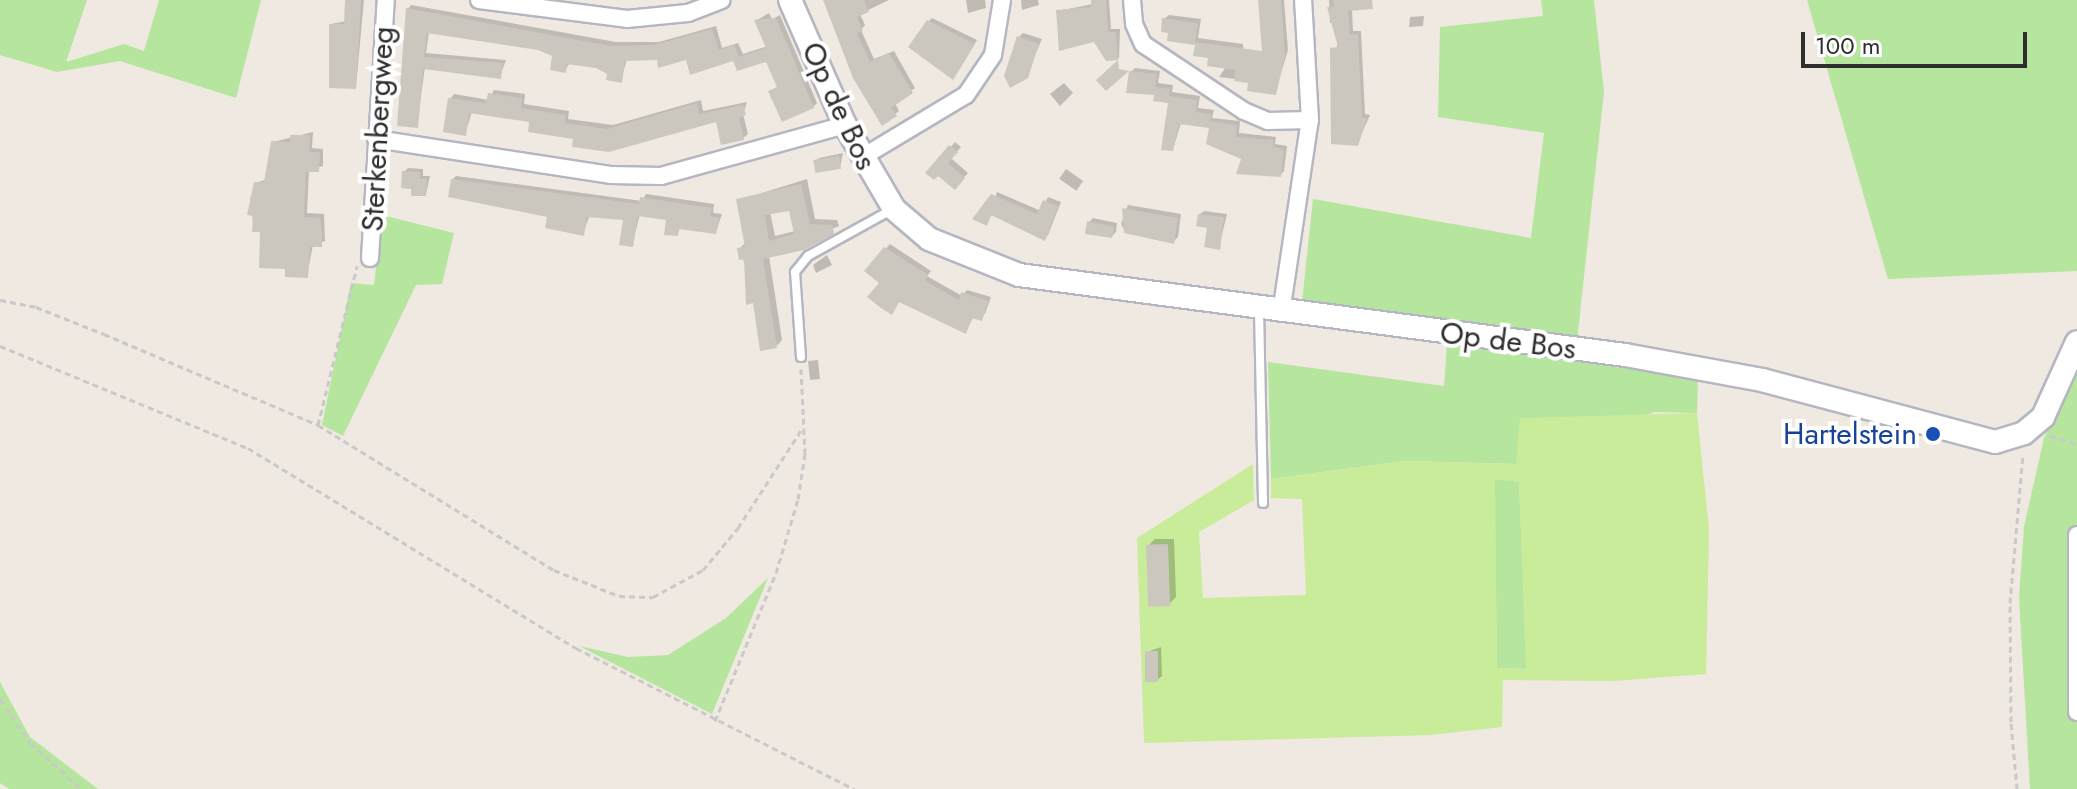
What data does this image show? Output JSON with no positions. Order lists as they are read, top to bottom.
{
  "streets": {
    "street": ["Op de Bos", "Sterkenbergweg"]
  },
  "places": ["Hartelstein"],
  "scale_bar": "100 m"
}
